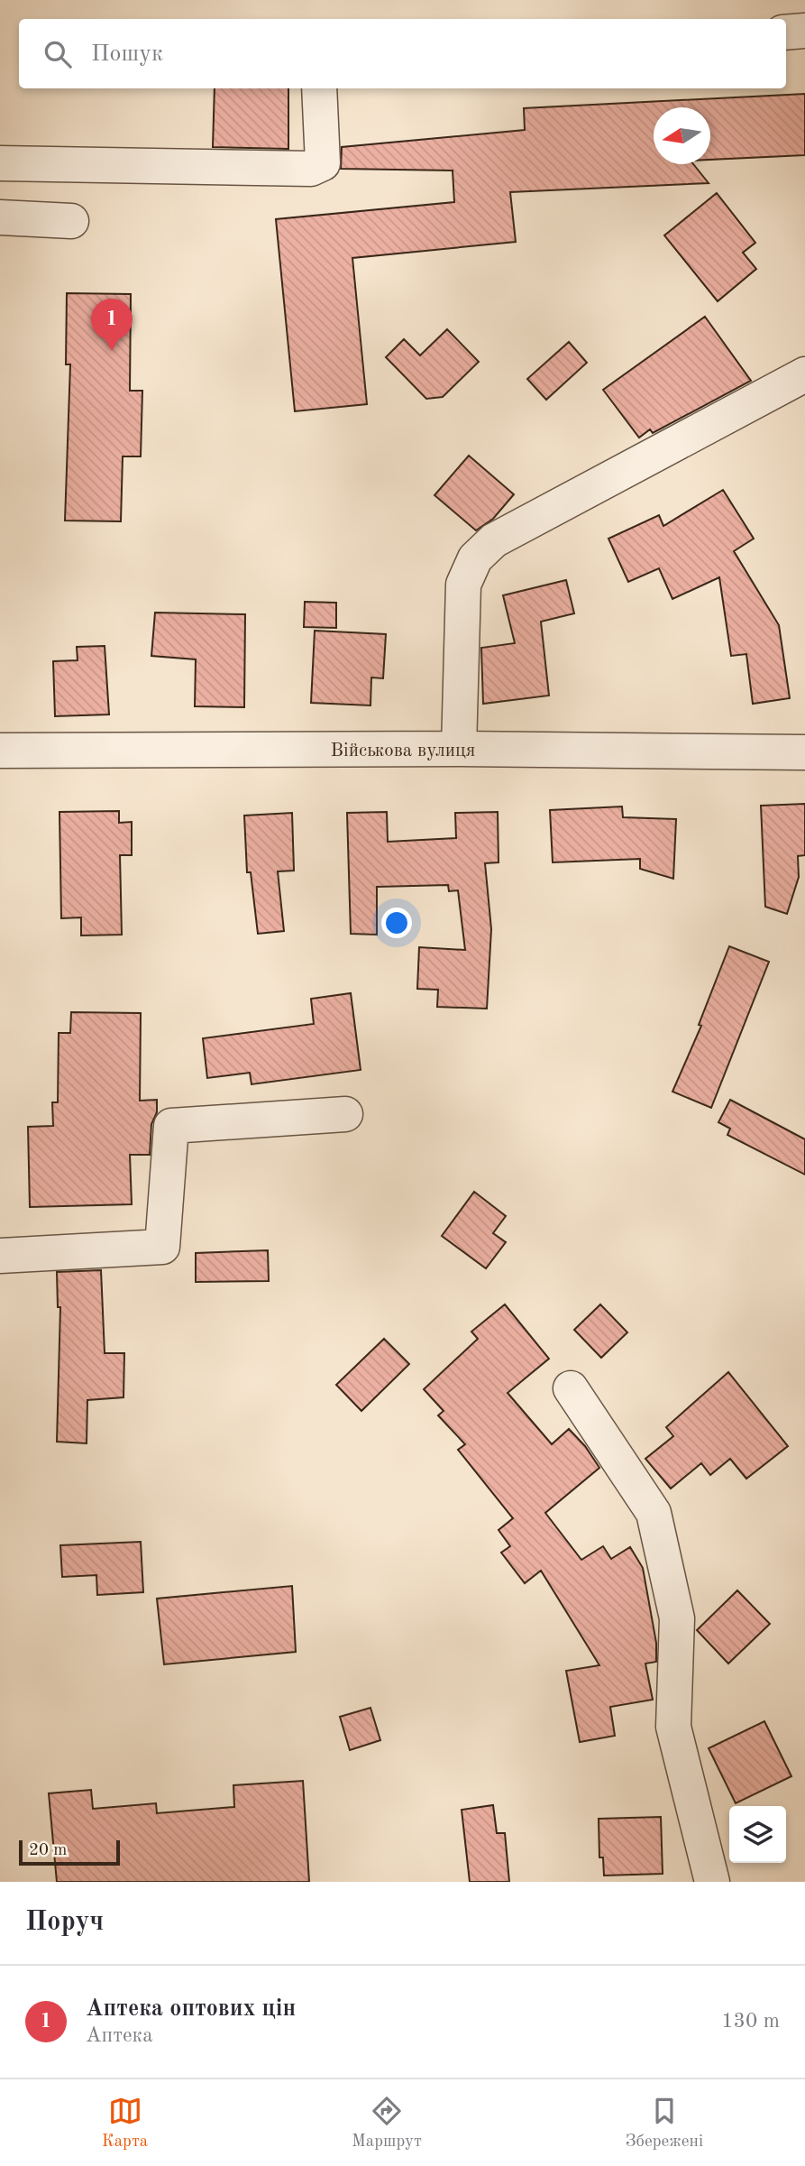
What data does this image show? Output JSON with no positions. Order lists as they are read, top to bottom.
{
  "streets": {
    "street": ["Військова вулиця"]
  },
  "scale_bar": "20 m",
  "north": "left",
  "page": {
    "search": "Пошук",
    "pins": "1",
    "scale": "20 m",
    "heading": "Поруч",
    "list": [
      {
        "mark": "1",
        "name": "Аптека оптових цін",
        "note": "Аптека",
        "value": "130 m"
      }
    ],
    "nav": ["Карта", "Маршрут", "Збережені"]
  }
}
